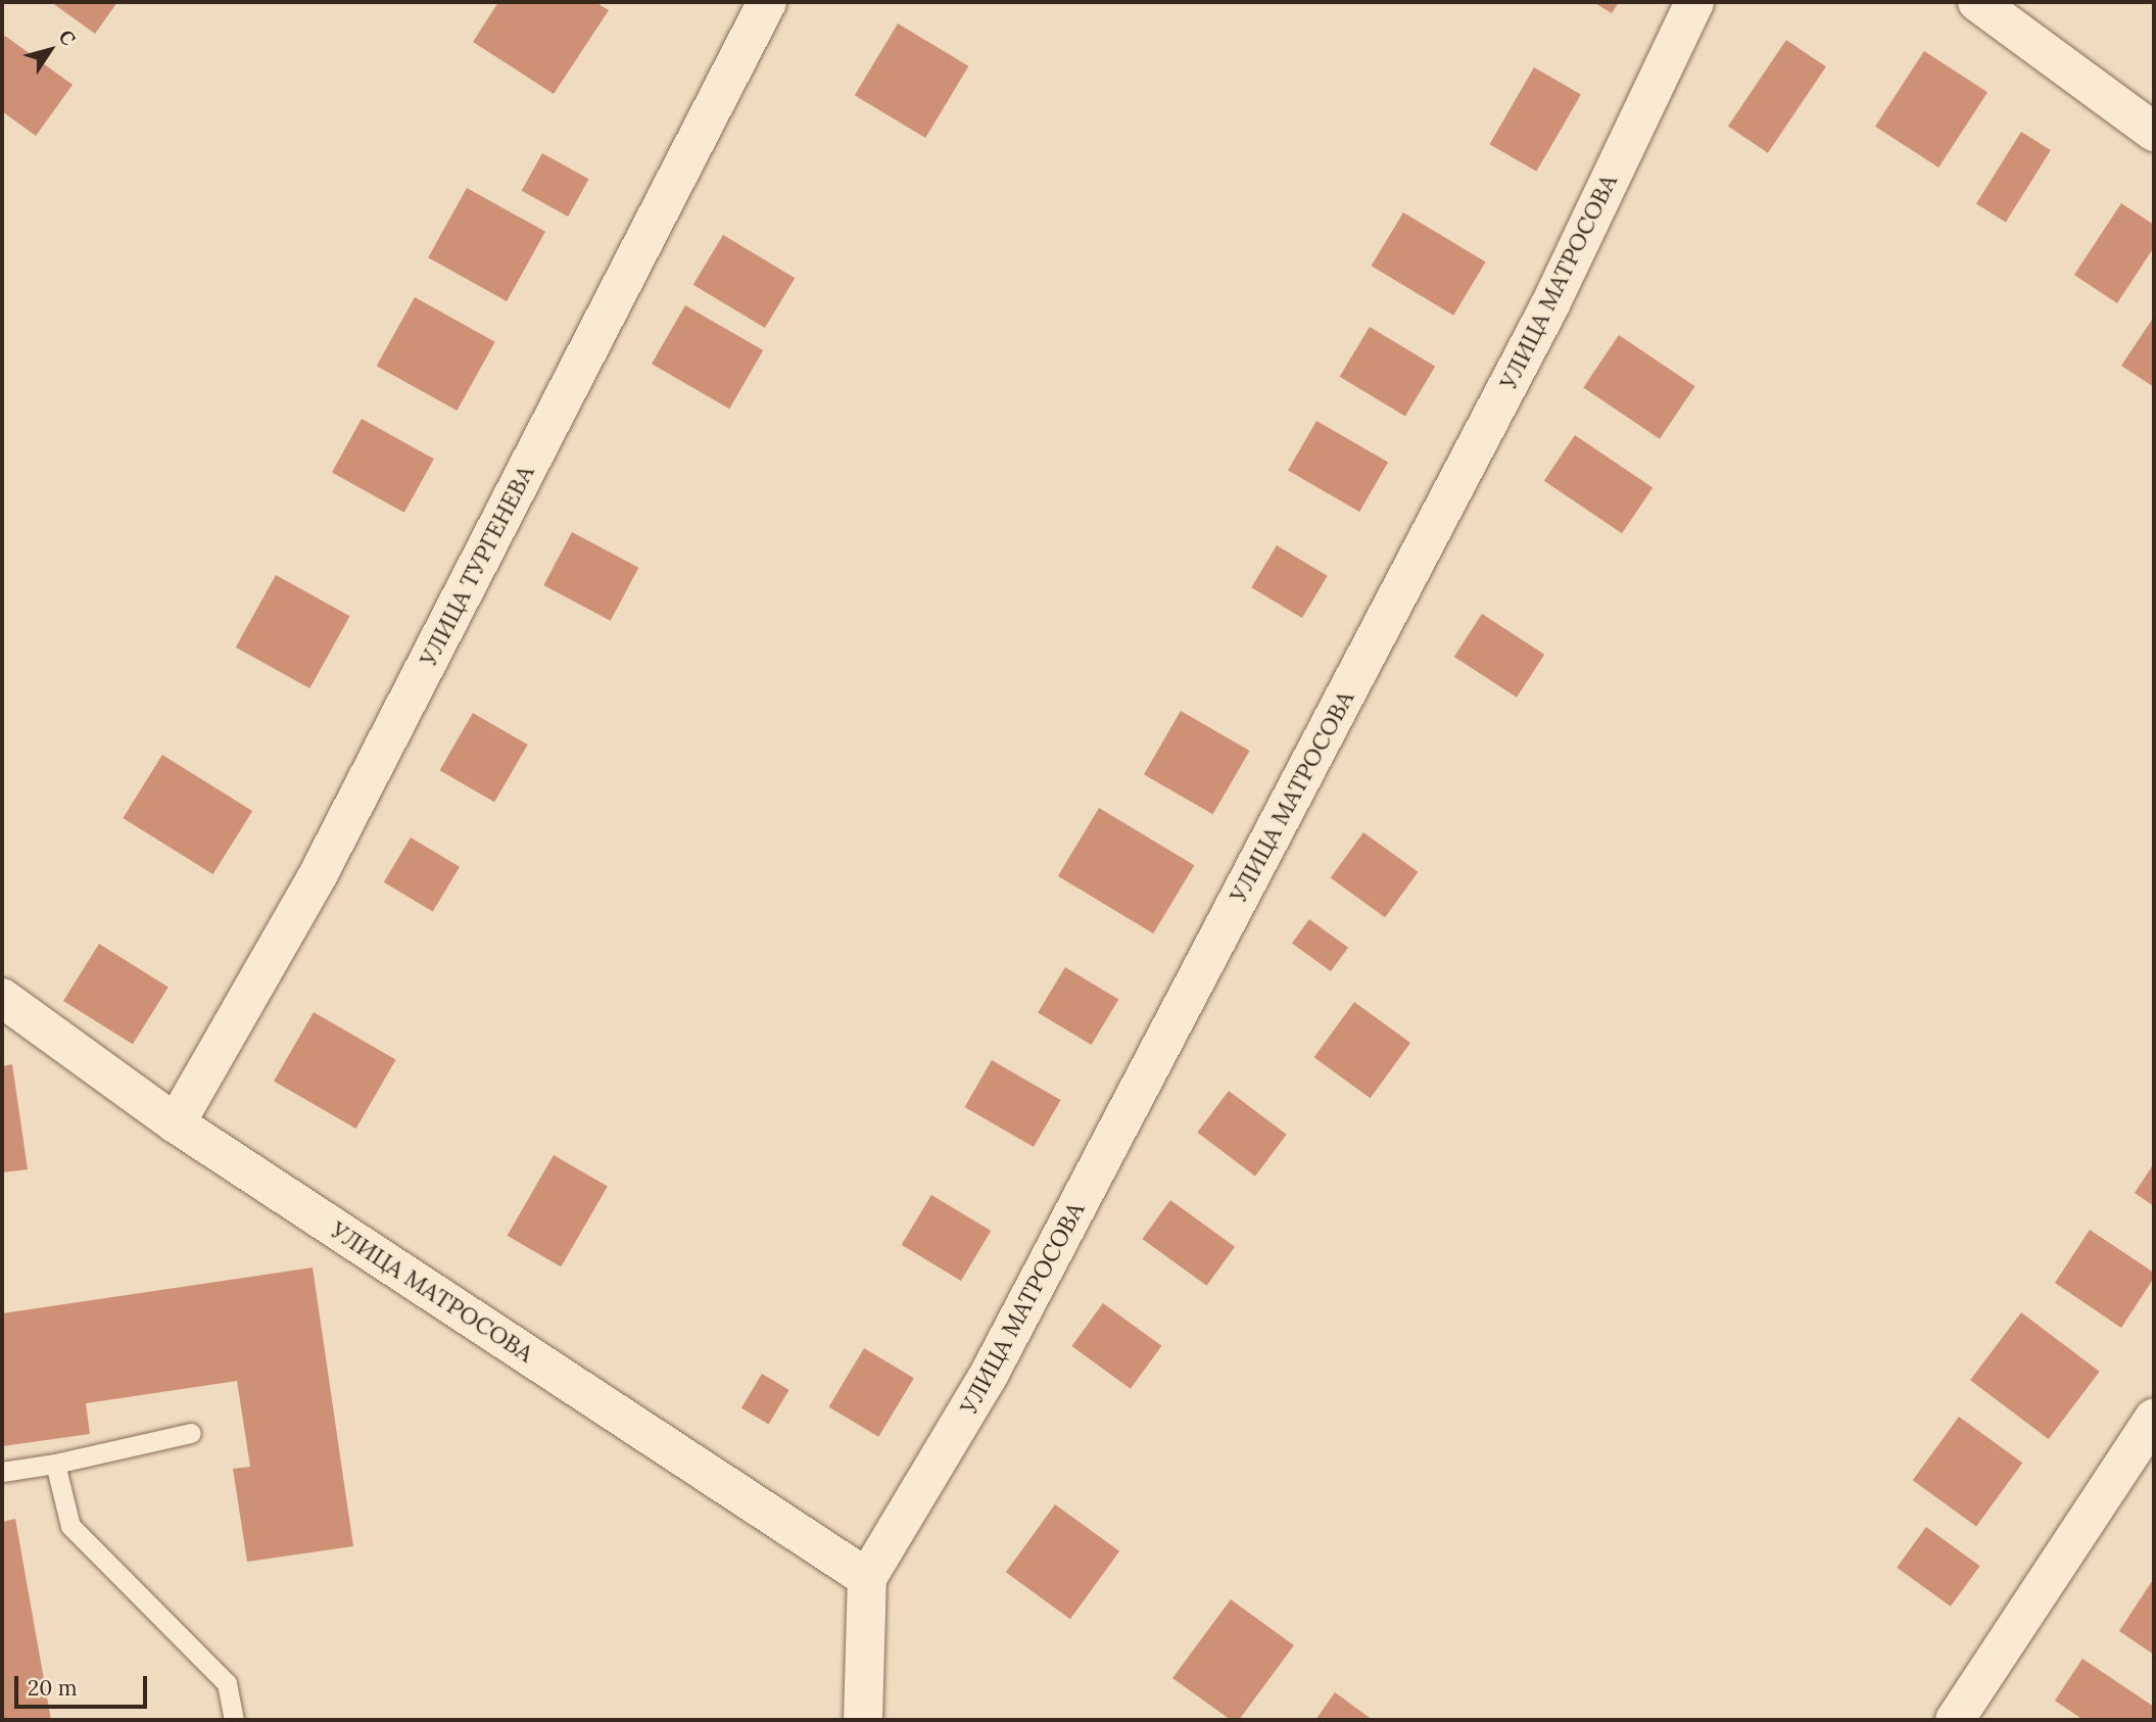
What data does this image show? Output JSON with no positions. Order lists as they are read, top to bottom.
{
  "streets": {
    "street": ["УЛИЦА МАТРОСОВА", "УЛИЦА ТУРГЕНЕВА"]
  },
  "crossings": [
    ["УЛИЦА МАТРОСОВА", "УЛИЦА ТУРГЕНЕВА"]
  ],
  "scale_bar": "20 m",
  "north": "top right"
}
